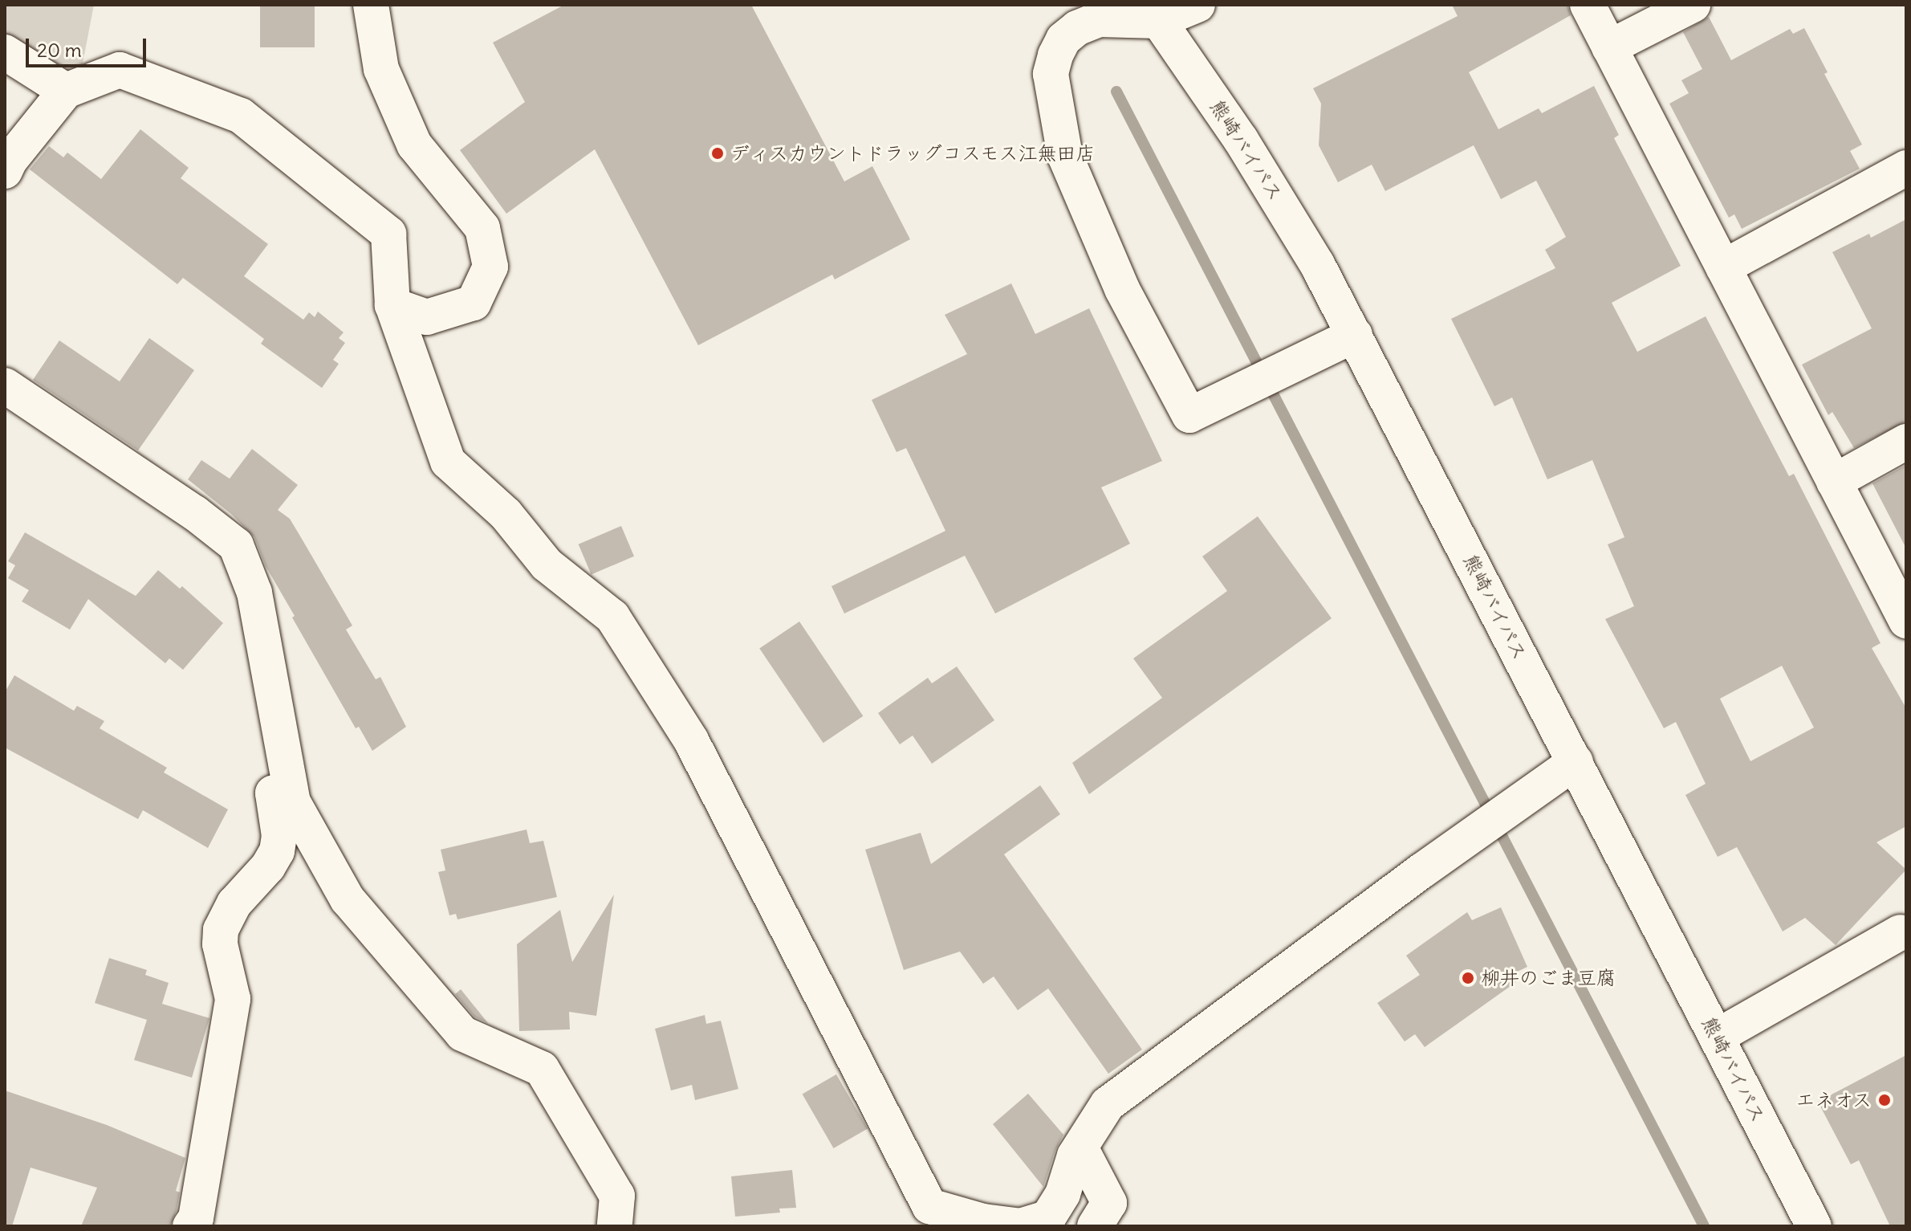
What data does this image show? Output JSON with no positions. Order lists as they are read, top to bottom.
{
  "streets": {
    "main road": ["熊崎バイパス"]
  },
  "places": ["ディスカウントドラッグコスモス江無田店", "柳井のごま豆腐", "エネオス"],
  "scale_bar": "20 m"
}
